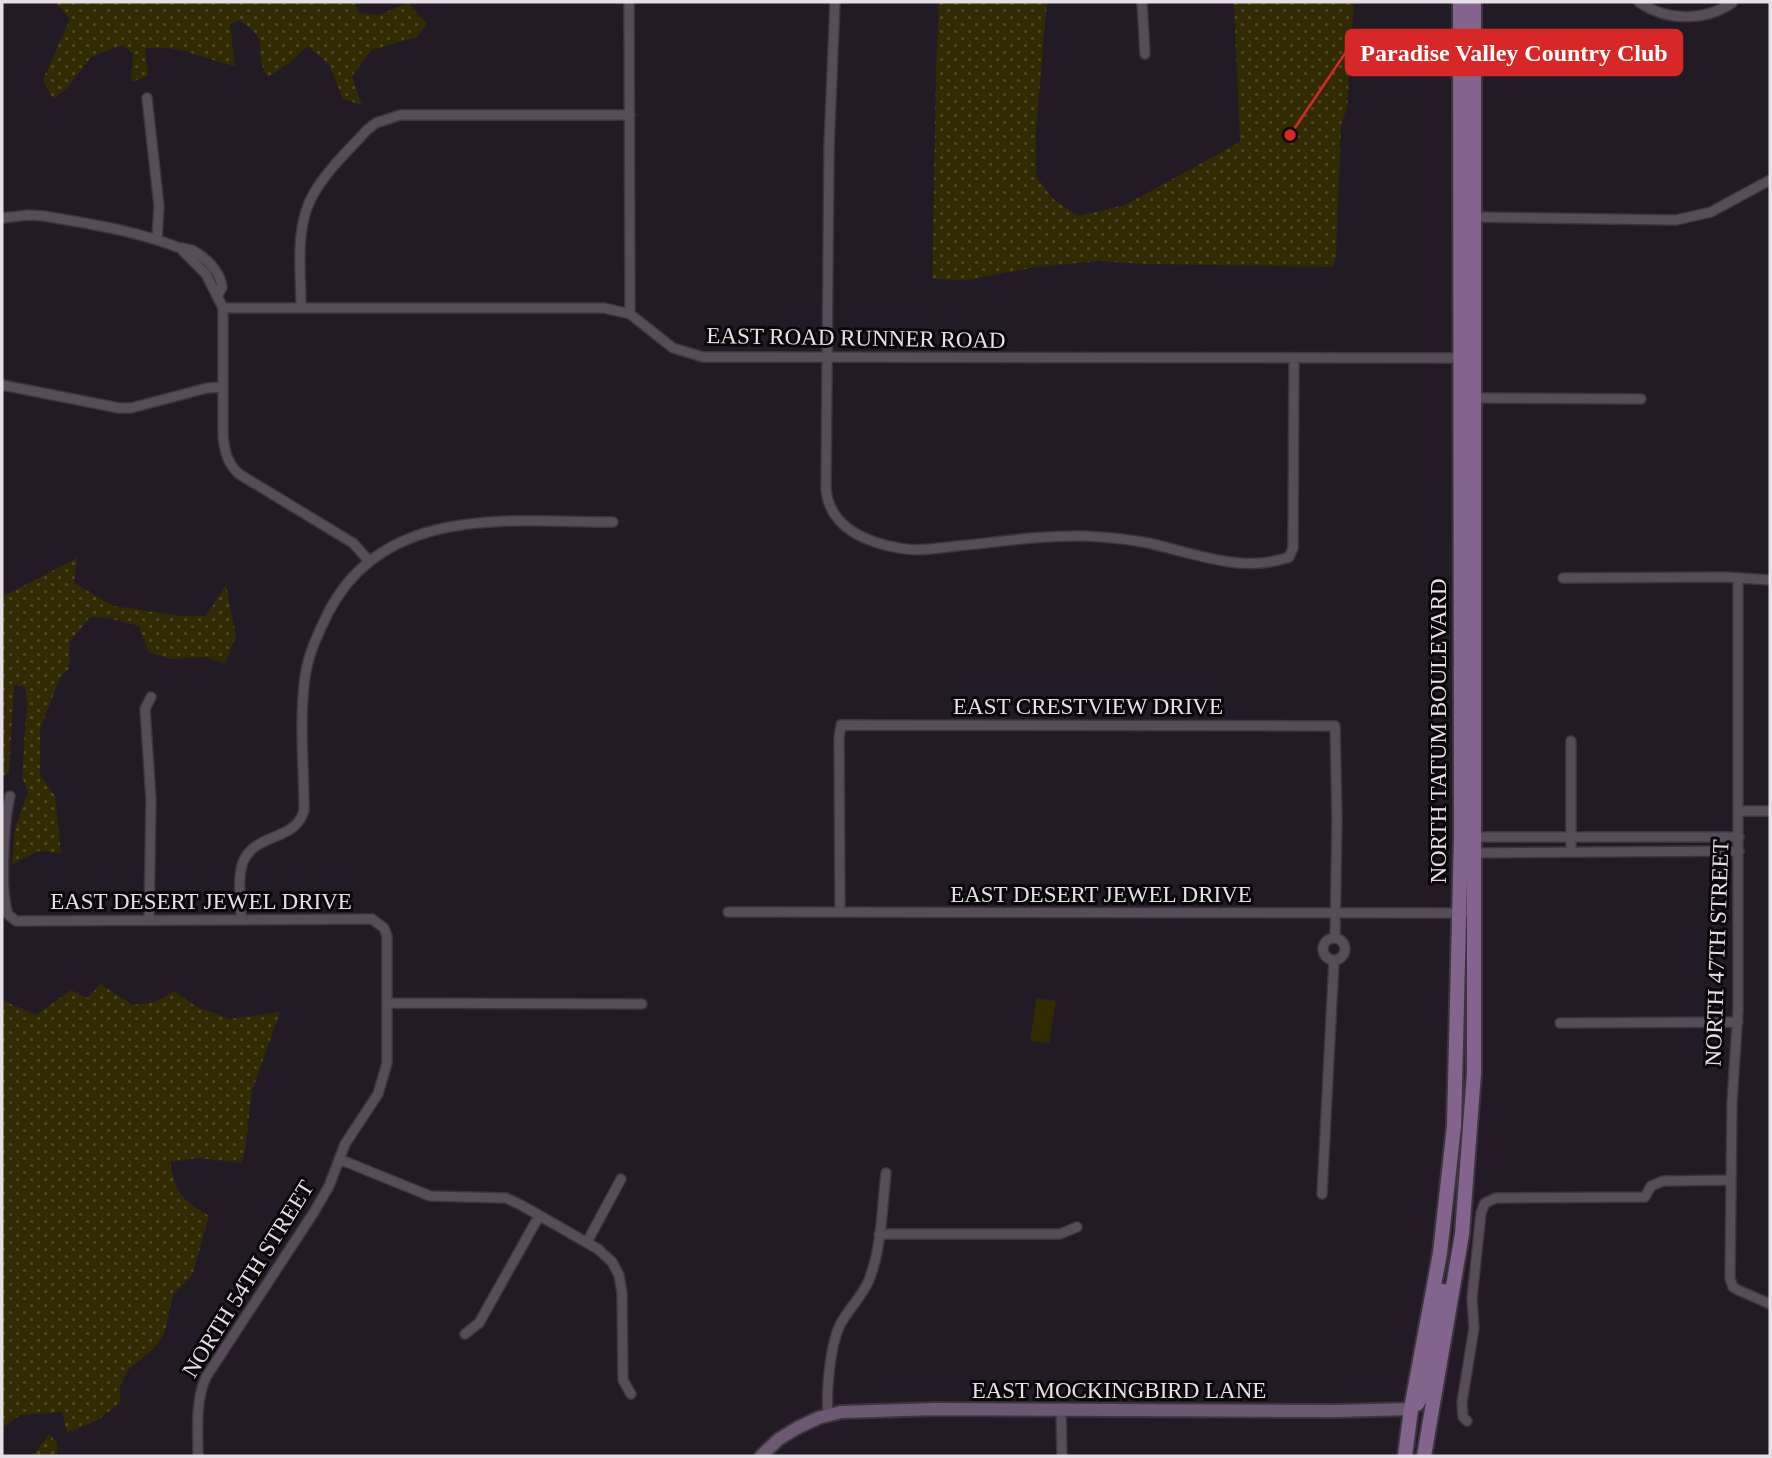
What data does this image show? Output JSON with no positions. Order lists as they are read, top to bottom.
{
  "streets": {
    "main road": ["NORTH TATUM BOULEVARD"],
    "street": [
      "EAST ROAD RUNNER ROAD",
      "EAST CRESTVIEW DRIVE",
      "EAST DESERT JEWEL DRIVE",
      "NORTH 47TH STREET",
      "NORTH 54TH STREET",
      "EAST MOCKINGBIRD LANE"
    ]
  },
  "crossings": [
    ["EAST ROAD RUNNER ROAD", "NORTH TATUM BOULEVARD"],
    ["EAST CRESTVIEW DRIVE", "EAST DESERT JEWEL DRIVE"],
    ["NORTH TATUM BOULEVARD", "EAST DESERT JEWEL DRIVE"],
    ["NORTH TATUM BOULEVARD", "EAST MOCKINGBIRD LANE"],
    ["EAST DESERT JEWEL DRIVE", "NORTH 54TH STREET"]
  ],
  "places": ["Paradise Valley Country Club"]
}
